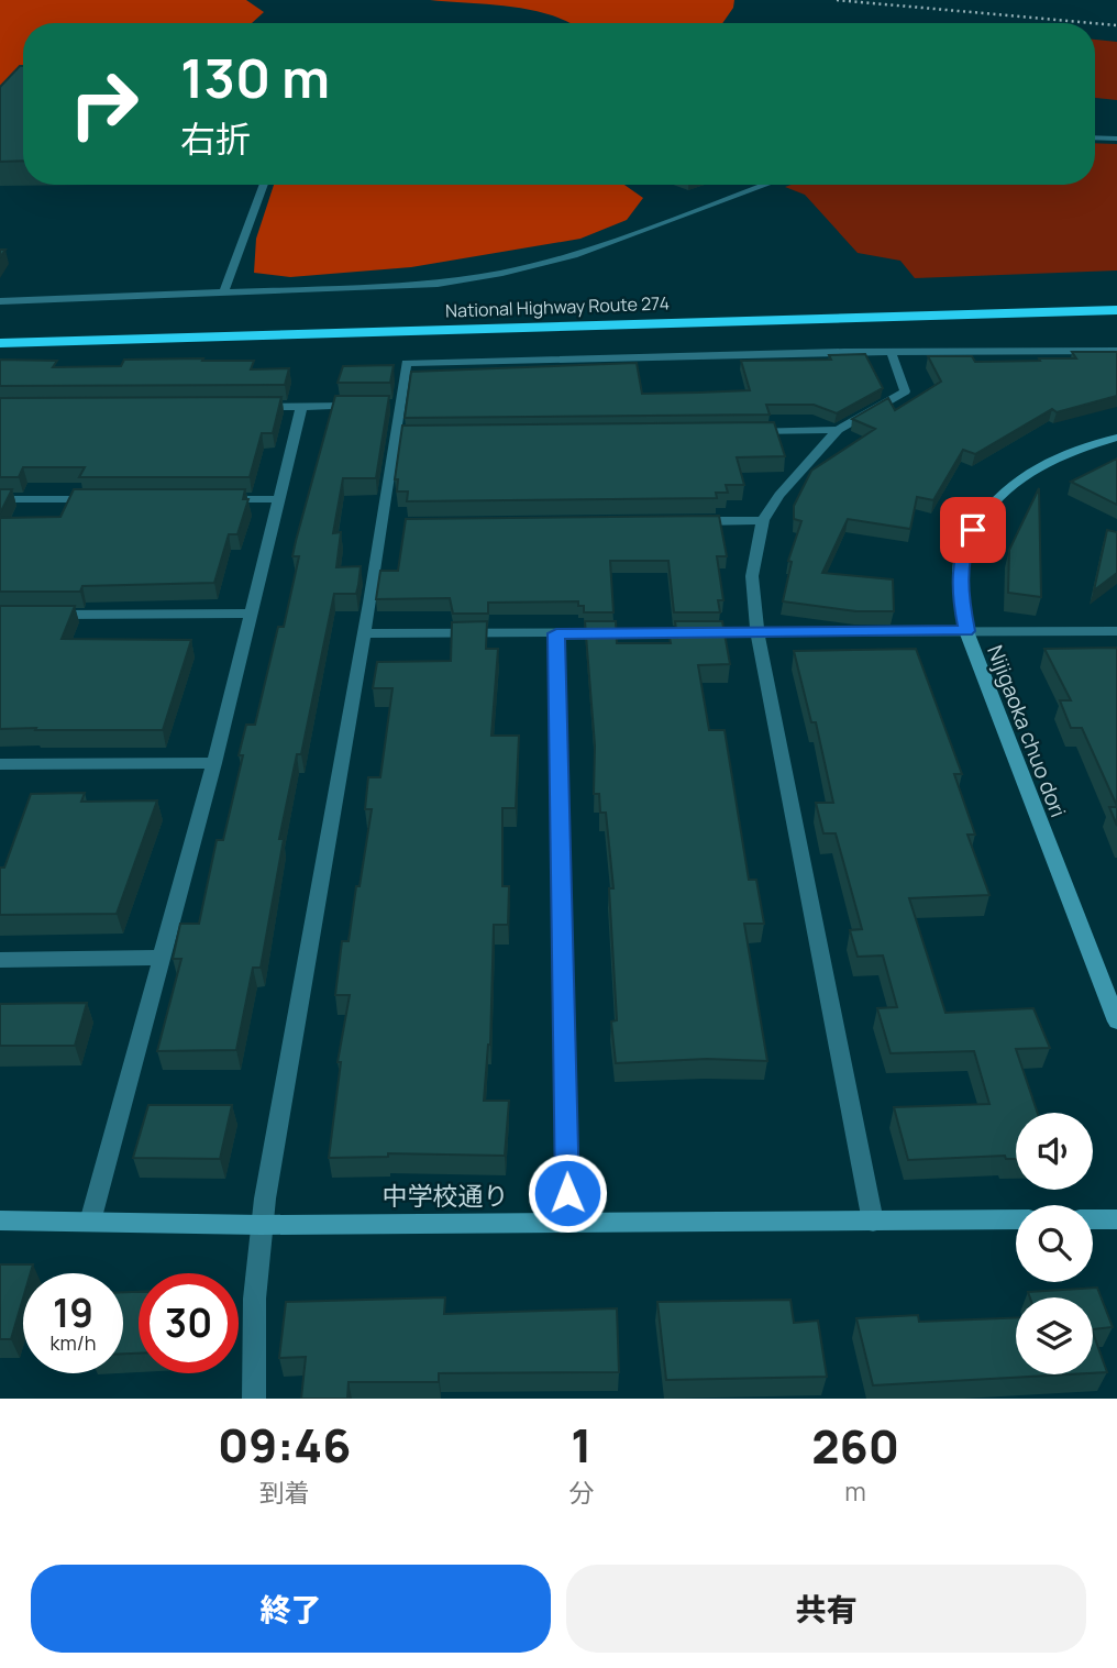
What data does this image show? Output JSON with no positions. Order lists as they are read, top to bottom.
{
  "streets": {
    "highway": ["National Highway Route 274"],
    "street": ["Nijigaoka chuo dori", "中学校通り"]
  },
  "page": {
    "turn": ["130 m", "右折"],
    "speed": "19 km/h",
    "limit": "30",
    "eta": [
      "09:46",
      "到着",
      "1",
      "分",
      "260",
      "m"
    ],
    "buttons": ["終了", "共有"]
  }
}
